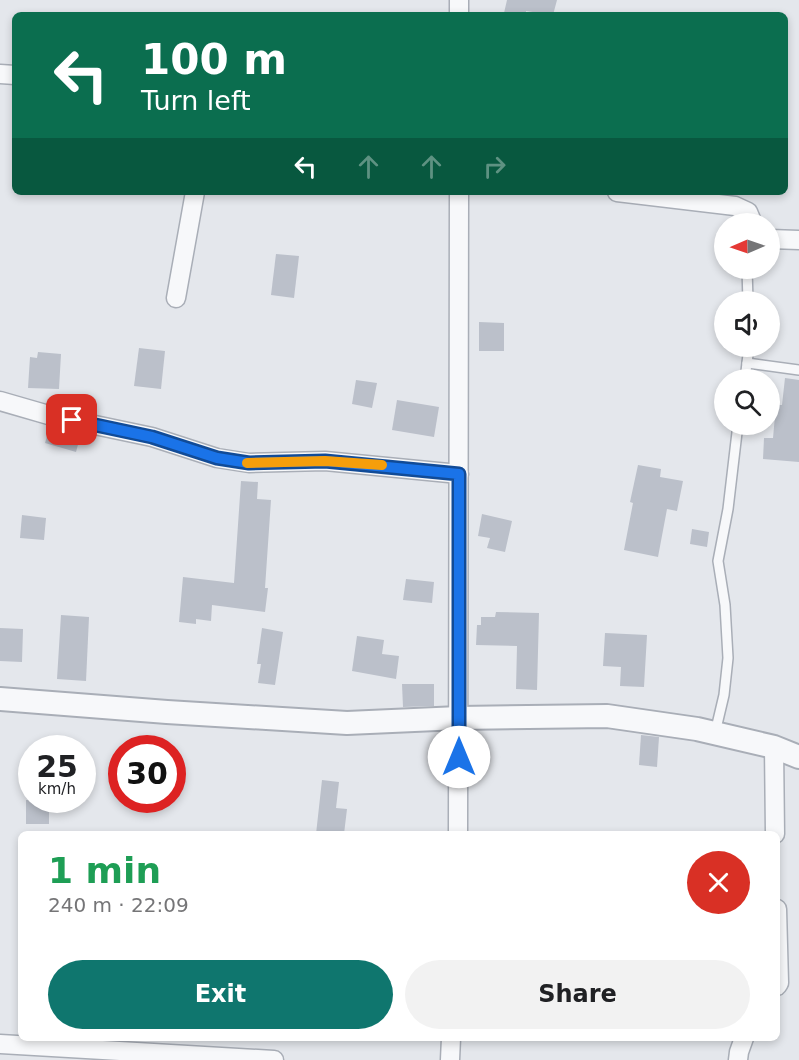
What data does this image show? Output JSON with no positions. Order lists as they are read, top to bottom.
{
  "north": "left",
  "page": {
    "turn": ["100 m", "Turn left"],
    "speed": "25 km/h",
    "limit": "30",
    "heading": ["1 min", "240 m · 22:09"],
    "buttons": ["Exit", "Share"]
  }
}
